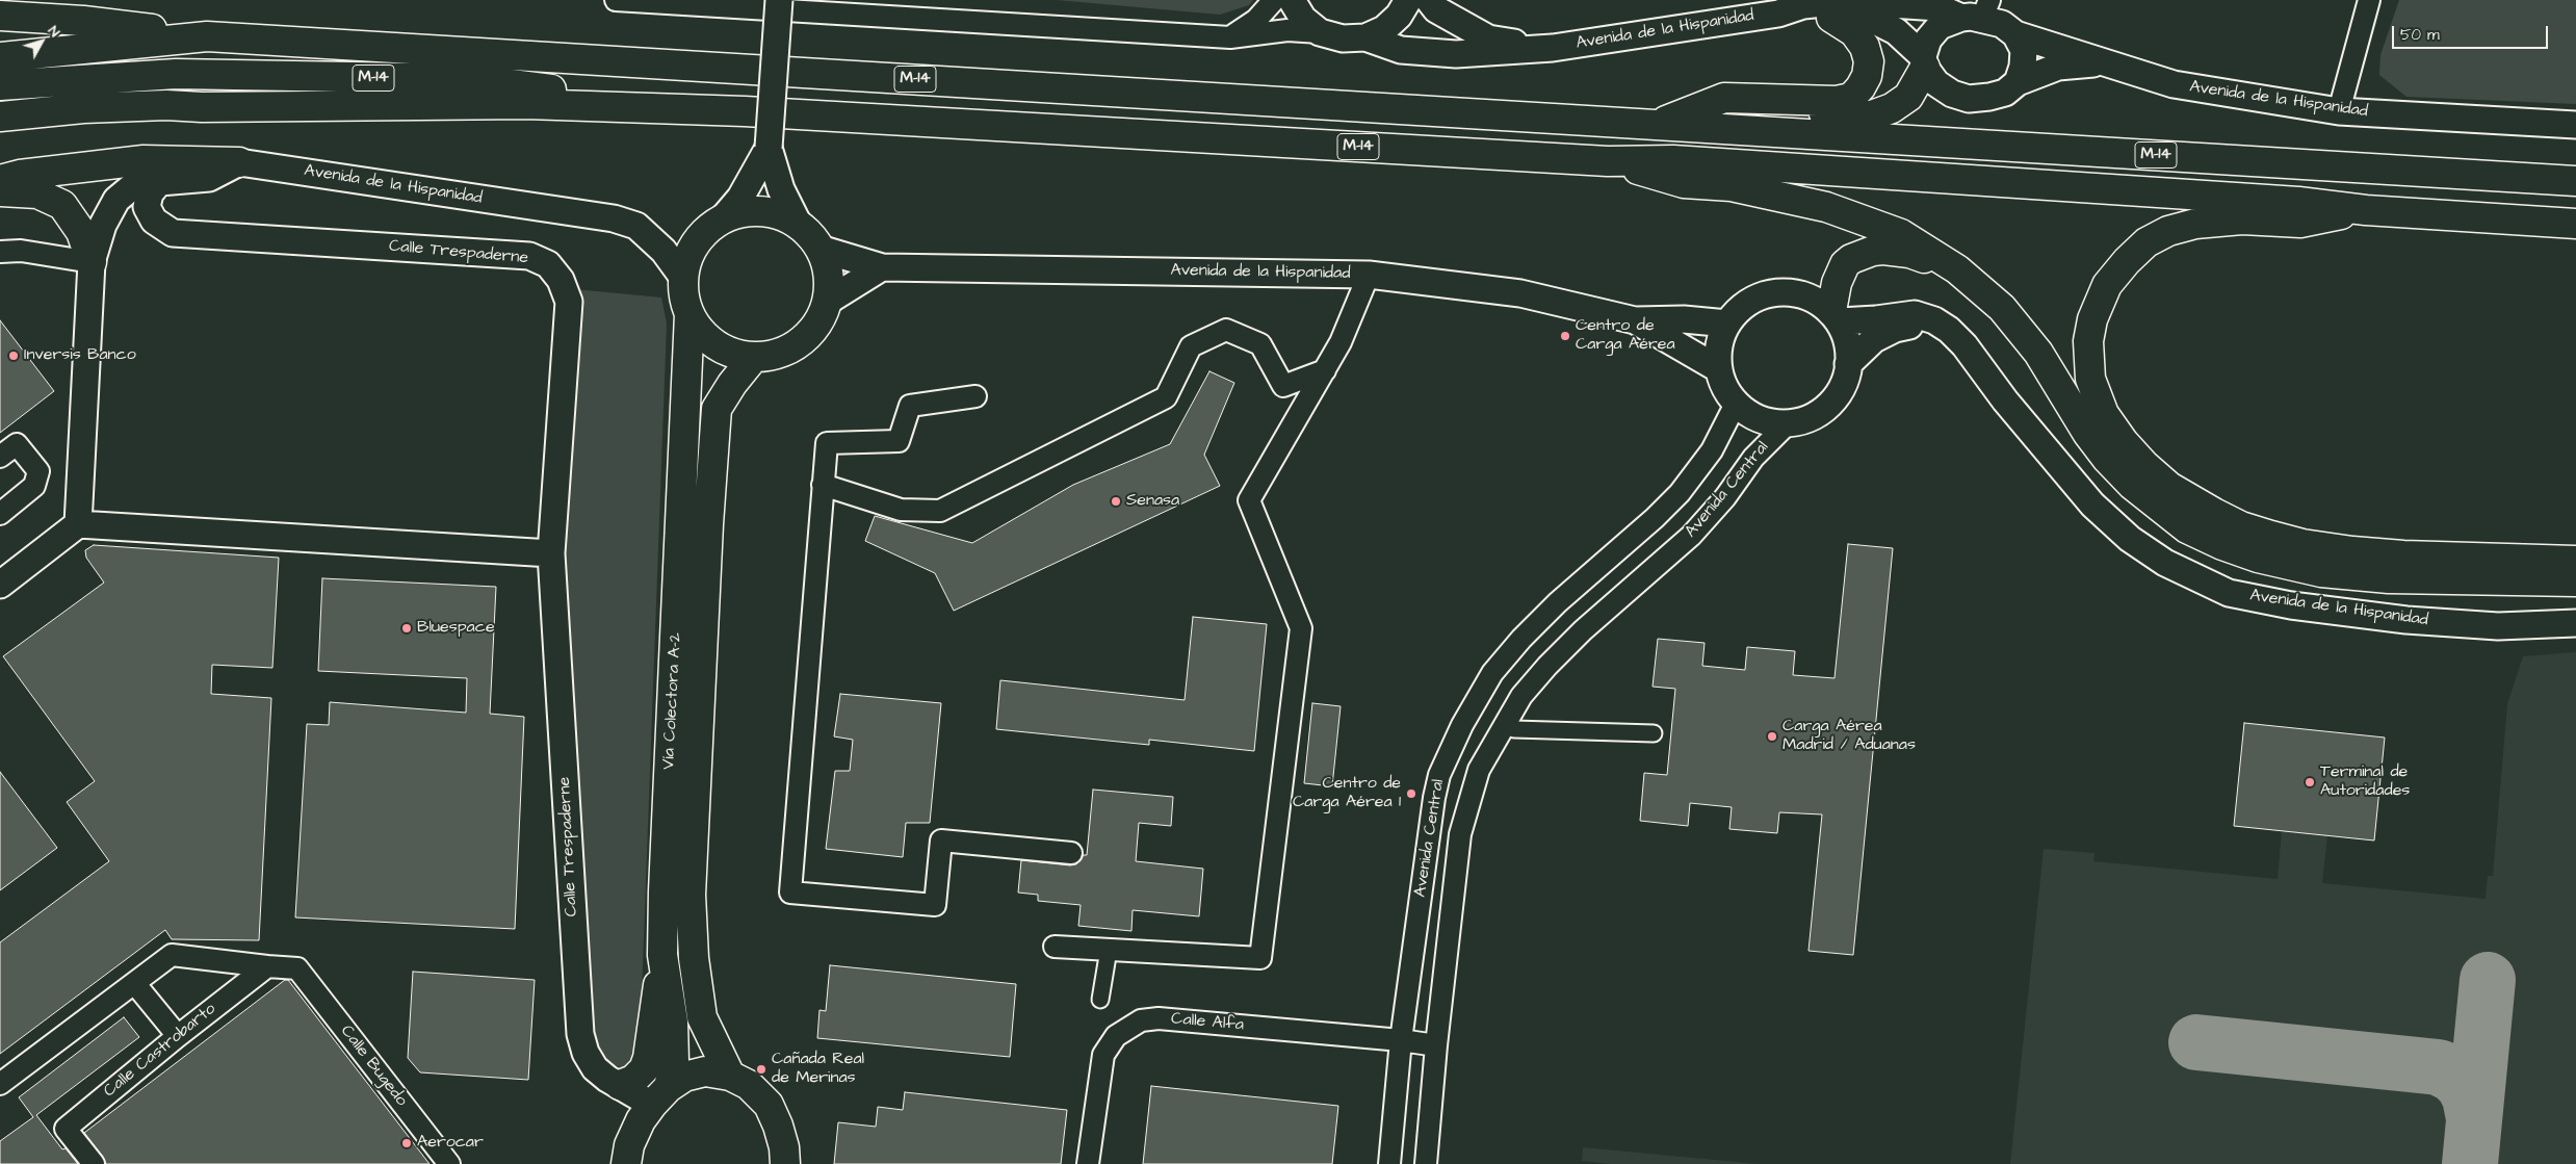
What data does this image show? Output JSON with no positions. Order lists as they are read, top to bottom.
{
  "streets": {
    "main road": ["M-14", "Vía Colectora A-2"],
    "street": [
      "Avenida de la Hispanidad",
      "Calle Trespaderne",
      "Avenida Central",
      "Calle Alfa",
      "Calle Castrobarto",
      "Calle Bugedo"
    ]
  },
  "crossings": [
    ["Avenida de la Hispanidad", "Avenida Central"],
    ["Avenida de la Hispanidad", "Vía Colectora A-2"],
    ["Calle Trespaderne", "Vía Colectora A-2"],
    ["Avenida Central", "Calle Alfa"],
    ["Calle Castrobarto", "Calle Bugedo"]
  ],
  "places": [
    "Centro de Carga Aérea",
    "Inversis Banco",
    "Senasa",
    "Bluespace",
    "Carga Aérea Madrid / Aduanas",
    "Terminal de Autoridades",
    "Centro de Carga Aérea 1",
    "Cañada Real de Merinas",
    "Aerocar"
  ],
  "scale_bar": "50 m",
  "north": "top right"
}
